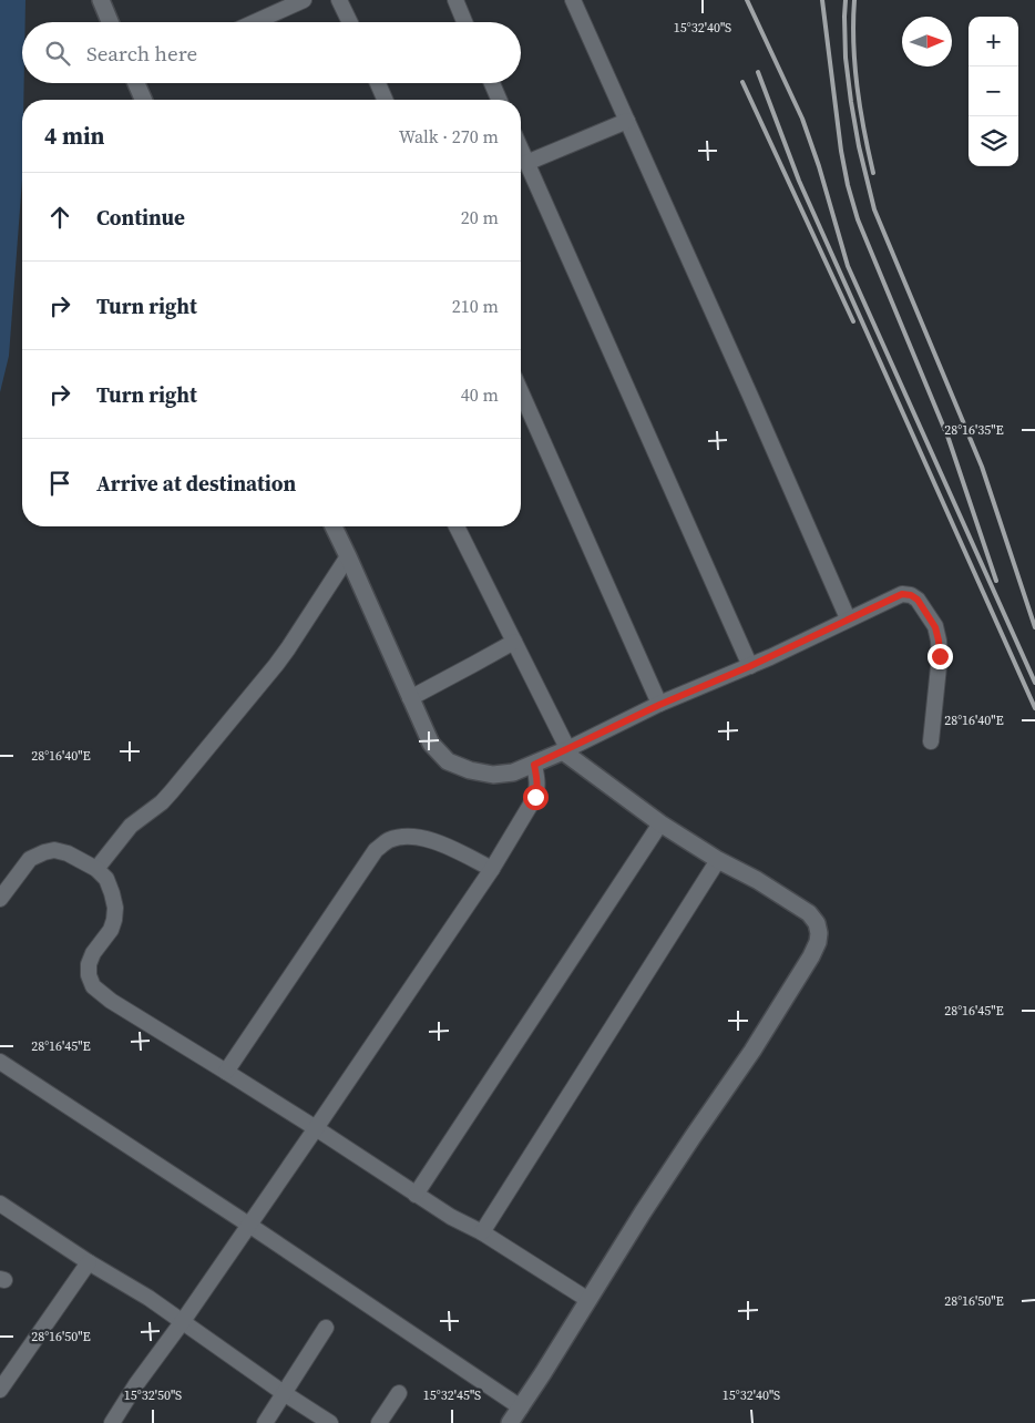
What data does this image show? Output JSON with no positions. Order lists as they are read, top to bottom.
{
  "north": "right",
  "page": {
    "map_buttons": ["+", "−"],
    "search": "Search here",
    "heading": ["4 min", "Walk · 270 m"],
    "list": [
      ["Continue", "20 m"],
      ["Turn right", "210 m"],
      ["Turn right", "40 m"],
      "Arrive at destination"
    ]
  },
  "coordinates": [
    "15°32'40\"S",
    "28°16'35\"E",
    "28°16'40\"E",
    "28°16'45\"E",
    "28°16'50\"E",
    "15°32'50\"S",
    "15°32'45\"S"
  ]
}
